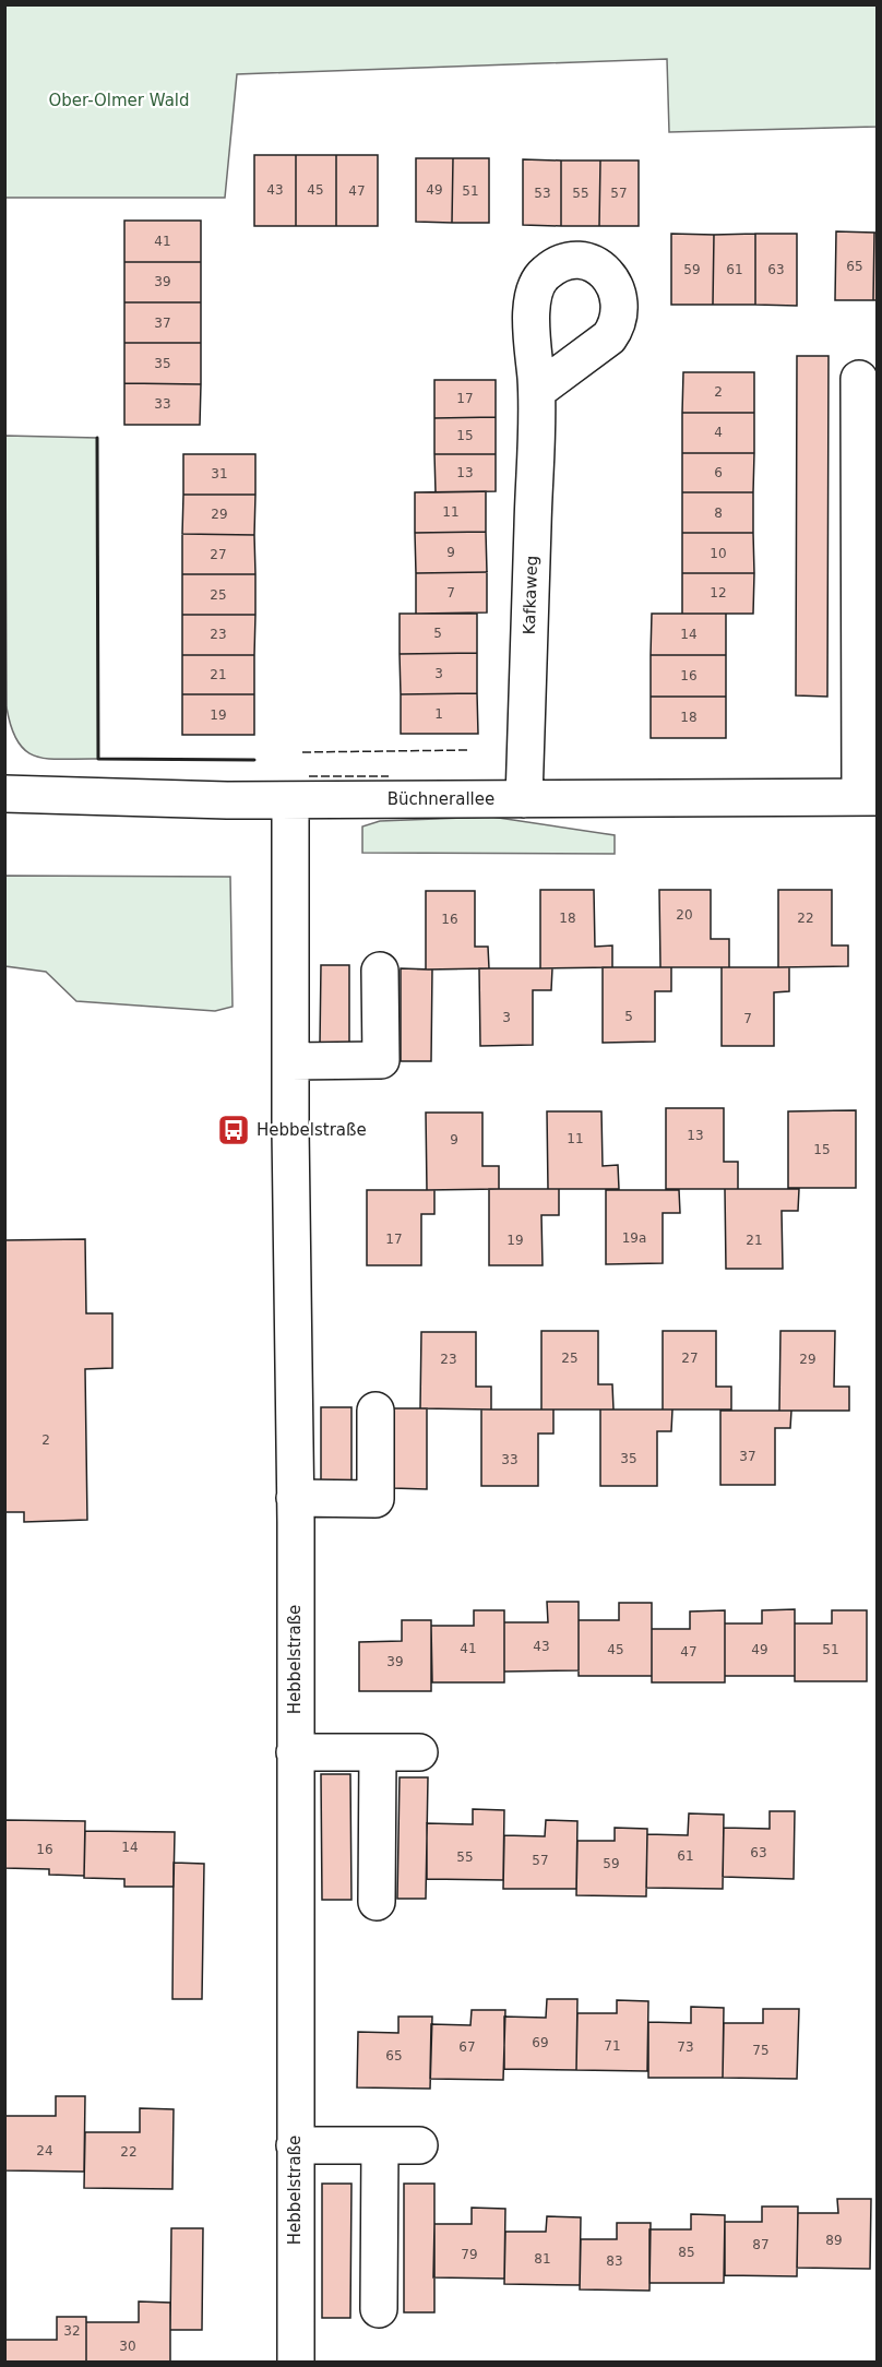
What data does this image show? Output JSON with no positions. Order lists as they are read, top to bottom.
{
  "streets": {
    "street": ["Kafkaweg", "Büchnerallee", "Hebbelstraße"]
  },
  "crossings": [
    ["Kafkaweg", "Büchnerallee"],
    ["Büchnerallee", "Hebbelstraße"]
  ],
  "parks": ["Ober-Olmer Wald"],
  "places": {
    "bus stop": ["Hebbelstraße"]
  },
  "house_numbers": [
    "43",
    "45",
    "49",
    "47",
    "51",
    "53",
    "55",
    "57",
    "41",
    "65",
    "59",
    "61",
    "63",
    "39",
    "37",
    "35",
    "2",
    "17",
    "33",
    "4",
    "15",
    "13",
    "6",
    "31",
    "11",
    "8",
    "29",
    "9",
    "10",
    "27",
    "7",
    "12",
    "25",
    "5",
    "23",
    "14",
    "3",
    "21",
    "16",
    "1",
    "19",
    "18",
    "20",
    "18",
    "22",
    "16",
    "5",
    "3",
    "7",
    "13",
    "11",
    "9",
    "15",
    "19a",
    "17",
    "19",
    "21",
    "25",
    "27",
    "23",
    "29",
    "2",
    "37",
    "35",
    "33",
    "43",
    "41",
    "45",
    "49",
    "51",
    "47",
    "39",
    "14",
    "16",
    "63",
    "61",
    "55",
    "57",
    "59",
    "69",
    "71",
    "67",
    "73",
    "75",
    "65",
    "24",
    "22",
    "89",
    "87",
    "85",
    "79",
    "81",
    "83",
    "32",
    "30"
  ]
}
